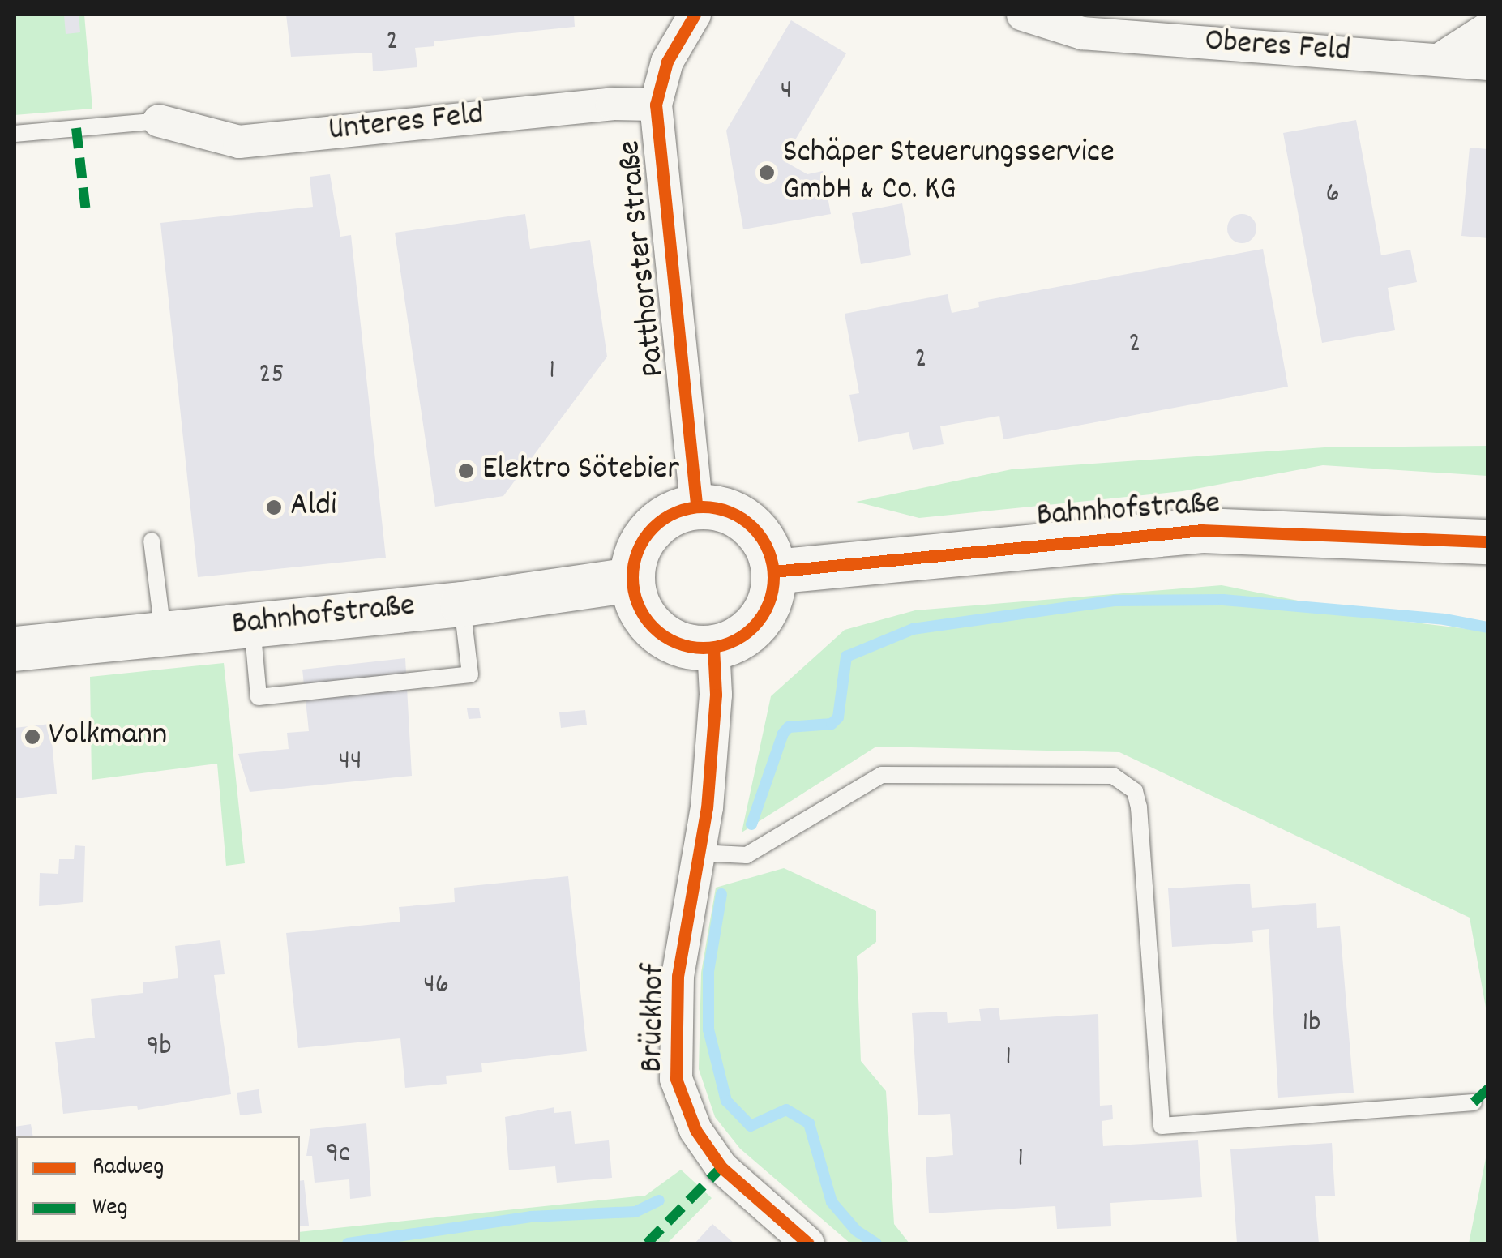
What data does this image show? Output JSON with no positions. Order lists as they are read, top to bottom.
{
  "streets": {
    "street": [
      "Oberes Feld",
      "Unteres Feld",
      "Patthorster Straße",
      "Bahnhofstraße",
      "Brückhof"
    ]
  },
  "crossings": [
    ["Unteres Feld", "Patthorster Straße"],
    ["Patthorster Straße", "Bahnhofstraße"],
    ["Patthorster Straße", "Brückhof"],
    ["Bahnhofstraße", "Brückhof"]
  ],
  "places": [
    "Schäper Steuerungsservice GmbH & Co. KG",
    "Elektro Sötebier",
    "Aldi",
    "Volkmann"
  ],
  "house_numbers": [
    "2",
    "4",
    "6",
    "2",
    "2",
    "1",
    "25",
    "44",
    "46",
    "1b",
    "9b",
    "1",
    "9c",
    "1"
  ],
  "legend": ["Radweg", "Weg"]
}
